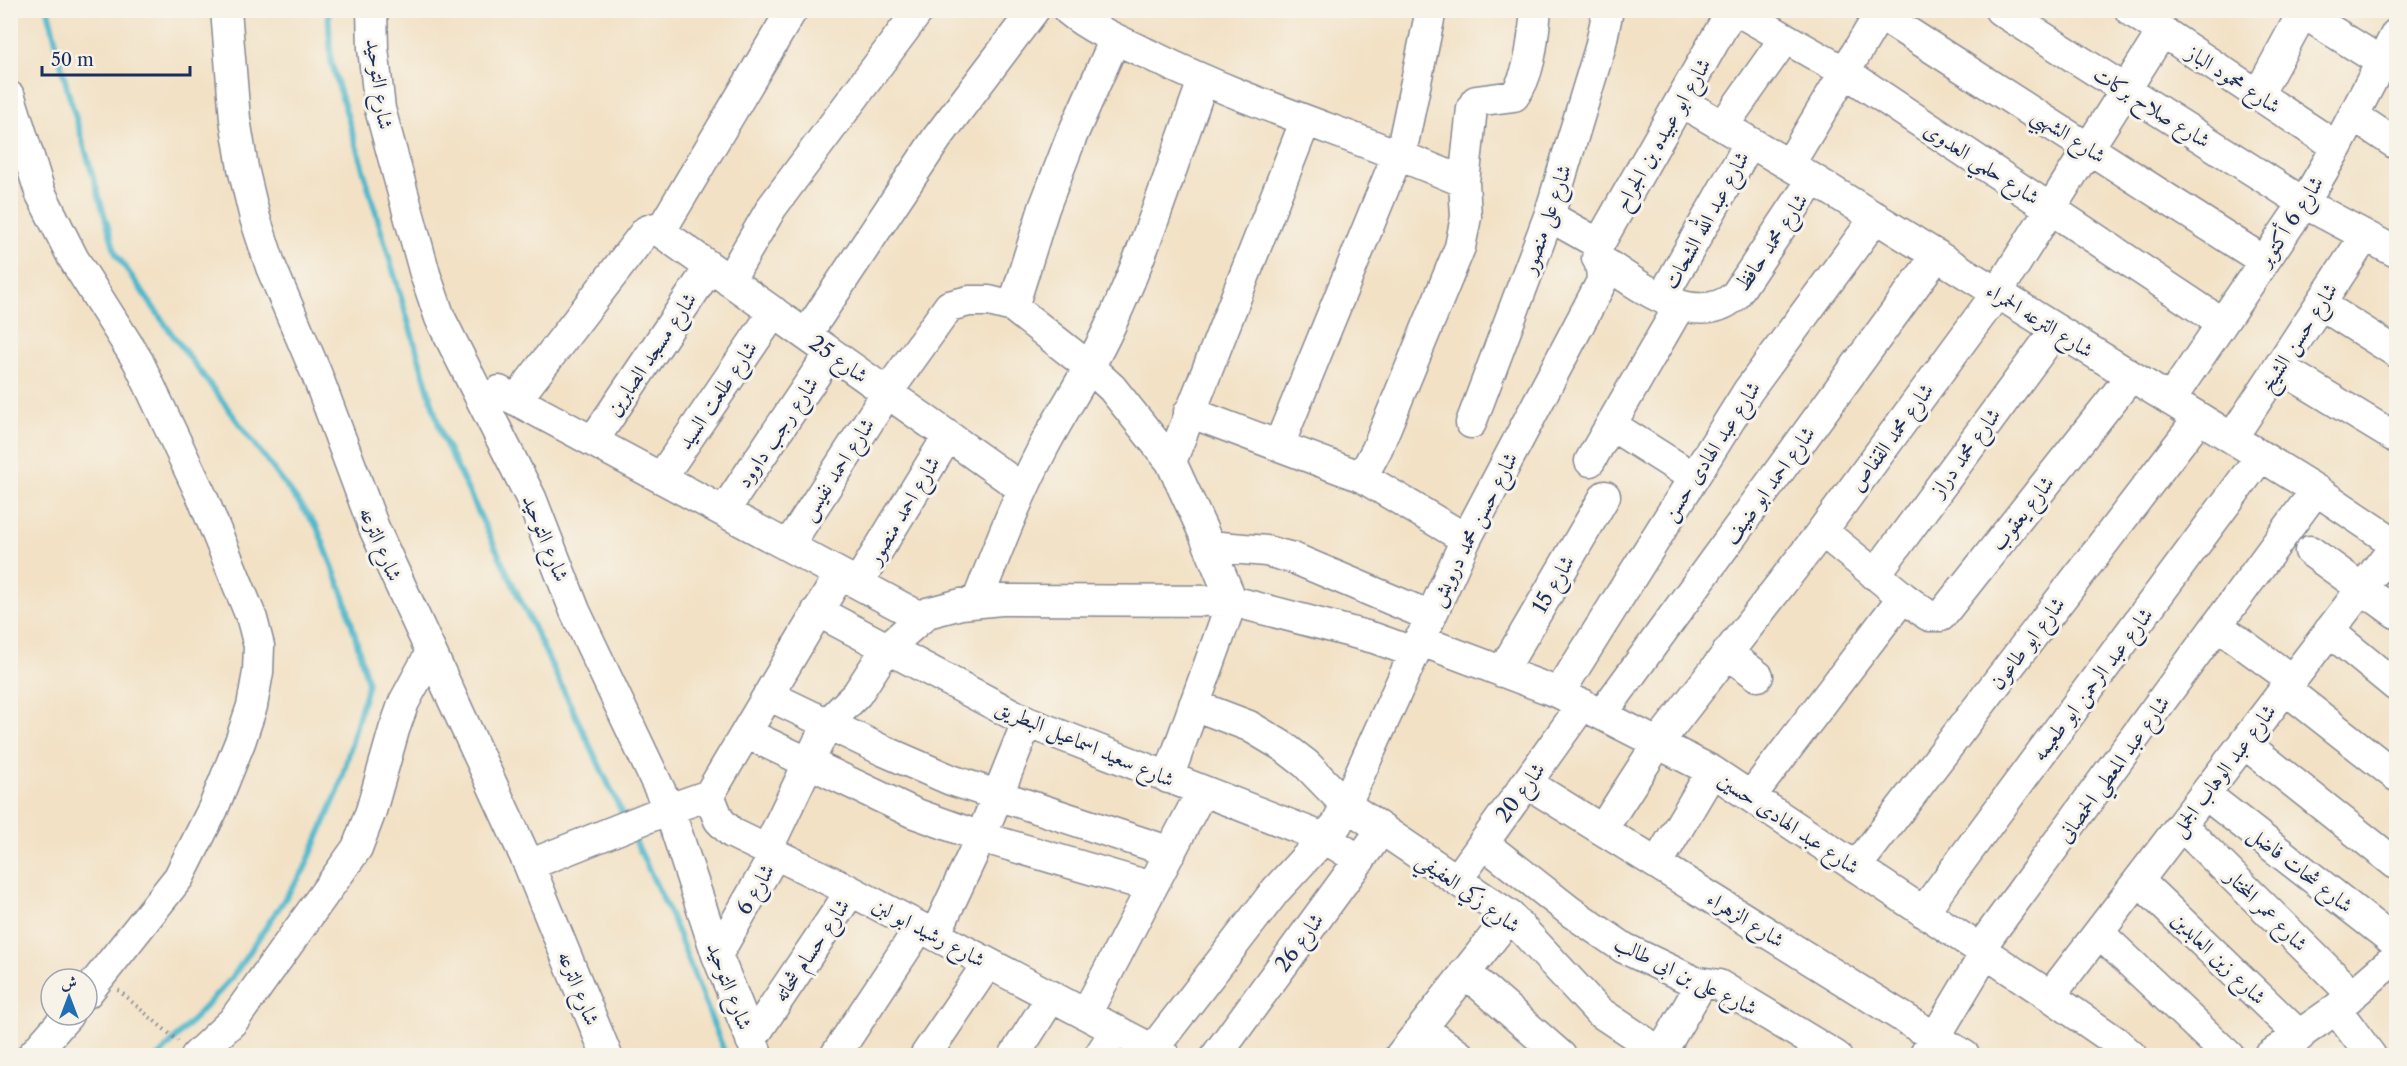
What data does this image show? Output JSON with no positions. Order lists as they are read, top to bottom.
{
  "streets": {
    "street": [
      "شارع محمود الباز",
      "شارع التوحيد",
      "شارع صلاح بركات",
      "شارع ابو عبيده بن الجراح",
      "شارع الشهبي",
      "شارع حلمي العدوى",
      "شارع على منصور",
      "شارع عبد الله الشحات",
      "شارع 6 أكتوبر",
      "شارع محمد حافظ",
      "شارع الترعه الحمراء",
      "شارع حسن الشيخ",
      "شارع مسجد الصابرين",
      "شارع 25",
      "شارع طلعت السيد",
      "شارع رجب داوود",
      "شارع محمد القفاص",
      "شارع عبد الهادى حسن",
      "شارع محمد دراز",
      "شارع احمد نفيس",
      "شارع احمد ابو ضيف",
      "شارع احمد منصور",
      "شارع يعقوب",
      "شارع حسن محمد درويش",
      "شارع الترعه",
      "شارع 15",
      "شارع ابو طاعون",
      "شارع عبد الرحمن ابو طعيمه",
      "شارع سعيد اسماعيل البطريق",
      "شارع عبد المعطي الحمصانى",
      "شارع عبد الوهاب الجمل",
      "شارع 20",
      "شارع عبد الهادى حسين",
      "شارع شحات فاضل",
      "شارع 6",
      "شارع زكي العفيفي",
      "شارع عمر المختار",
      "شارع الزهراء",
      "شارع رشيد ابو لبن",
      "شارع 26",
      "شارع حسام شحاته",
      "شارع زين العابدين",
      "شارع على بن ابى طالب"
    ]
  },
  "crossings": [
    ["شارع محمود الباز", "شارع 6 أكتوبر"],
    ["شارع محمود الباز", "شارع محمد القفاص"],
    ["شارع التوحيد", "شارع 6"],
    ["شارع التوحيد", "شارع حسام شحاته"],
    ["شارع صلاح بركات", "شارع 6 أكتوبر"],
    ["شارع صلاح بركات", "شارع حسن الشيخ"],
    ["شارع صلاح بركات", "شارع محمد القفاص"],
    ["شارع ابو عبيده بن الجراح", "شارع حلمي العدوى"],
    ["شارع ابو عبيده بن الجراح", "شارع محمد حافظ"],
    ["شارع ابو عبيده بن الجراح", "شارع الترعه الحمراء"],
    ["شارع ابو عبيده بن الجراح", "شارع حسن محمد درويش"],
    ["شارع الشهبي", "شارع 6 أكتوبر"],
    ["شارع الشهبي", "شارع محمد حافظ"],
    ["شارع الشهبي", "شارع محمد القفاص"],
    ["شارع حلمي العدوى", "شارع 6 أكتوبر"],
    ["شارع حلمي العدوى", "شارع محمد حافظ"],
    ["شارع حلمي العدوى", "شارع محمد القفاص"],
    ["شارع على منصور", "شارع محمد حافظ"],
    ["شارع عبد الله الشحات", "شارع محمد حافظ"],
    ["شارع عبد الله الشحات", "شارع الترعه الحمراء"],
    ["شارع 6 أكتوبر", "شارع الترعه الحمراء"],
    ["شارع محمد حافظ", "شارع الترعه الحمراء"],
    ["شارع محمد حافظ", "شارع حسن محمد درويش"],
    ["شارع الترعه الحمراء", "شارع حسن الشيخ"],
    ["شارع الترعه الحمراء", "شارع محمد القفاص"],
    ["شارع الترعه الحمراء", "شارع عبد الهادى حسن"],
    ["شارع الترعه الحمراء", "شارع محمد دراز"],
    ["شارع الترعه الحمراء", "شارع احمد ابو ضيف"],
    ["شارع الترعه الحمراء", "شارع يعقوب"],
    ["شارع الترعه الحمراء", "شارع ابو طاعون"],
    ["شارع الترعه الحمراء", "شارع عبد الرحمن ابو طعيمه"],
    ["شارع الترعه الحمراء", "شارع عبد المعطي الحمصانى"],
    ["شارع الترعه الحمراء", "شارع عبد الوهاب الجمل"],
    ["شارع مسجد الصابرين", "شارع 25"],
    ["شارع 25", "شارع طلعت السيد"],
    ["شارع 25", "شارع رجب داوود"],
    ["شارع 25", "شارع احمد نفيس"],
    ["شارع 25", "شارع احمد منصور"],
    ["شارع محمد القفاص", "شارع عبد الهادى حسين"],
    ["شارع محمد القفاص", "شارع الزهراء"],
    ["شارع عبد الهادى حسن", "شارع احمد ابو ضيف"],
    ["شارع عبد الهادى حسن", "شارع 20"],
    ["شارع عبد الهادى حسن", "شارع عبد الهادى حسين"],
    ["شارع احمد ابو ضيف", "شارع 20"],
    ["شارع احمد ابو ضيف", "شارع عبد الهادى حسين"],
    ["شارع احمد منصور", "شارع سعيد اسماعيل البطريق"],
    ["شارع احمد منصور", "شارع رشيد ابو لبن"],
    ["شارع حسن محمد درويش", "شارع سعيد اسماعيل البطريق"],
    ["شارع حسن محمد درويش", "شارع عبد الهادى حسين"],
    ["شارع حسن محمد درويش", "شارع 6"],
    ["شارع حسن محمد درويش", "شارع زكي العفيفي"],
    ["شارع حسن محمد درويش", "شارع رشيد ابو لبن"],
    ["شارع 15", "شارع عبد الهادى حسين"],
    ["شارع ابو طاعون", "شارع عبد الهادى حسين"],
    ["شارع عبد الرحمن ابو طعيمه", "شارع عبد الهادى حسين"],
    ["شارع سعيد اسماعيل البطريق", "شارع 6"],
    ["شارع سعيد اسماعيل البطريق", "شارع 26"],
    ["شارع عبد المعطي الحمصانى", "شارع عبد الهادى حسين"],
    ["شارع عبد المعطي الحمصانى", "شارع الزهراء"],
    ["شارع عبد الوهاب الجمل", "شارع عبد الهادى حسين"],
    ["شارع عبد الوهاب الجمل", "شارع شحات فاضل"],
    ["شارع عبد الوهاب الجمل", "شارع عمر المختار"],
    ["شارع عبد الوهاب الجمل", "شارع زين العابدين"],
    ["شارع 20", "شارع عبد الهادى حسين"],
    ["شارع 20", "شارع زكي العفيفي"],
    ["شارع 20", "شارع الزهراء"],
    ["شارع 20", "شارع على بن ابى طالب"],
    ["شارع عبد الهادى حسين", "شارع 6"],
    ["شارع 6", "شارع رشيد ابو لبن"],
    ["شارع زكي العفيفي", "شارع 26"],
    ["شارع رشيد ابو لبن", "شارع حسام شحاته"]
  ],
  "scale_bar": "50 m",
  "north": "top"
}
